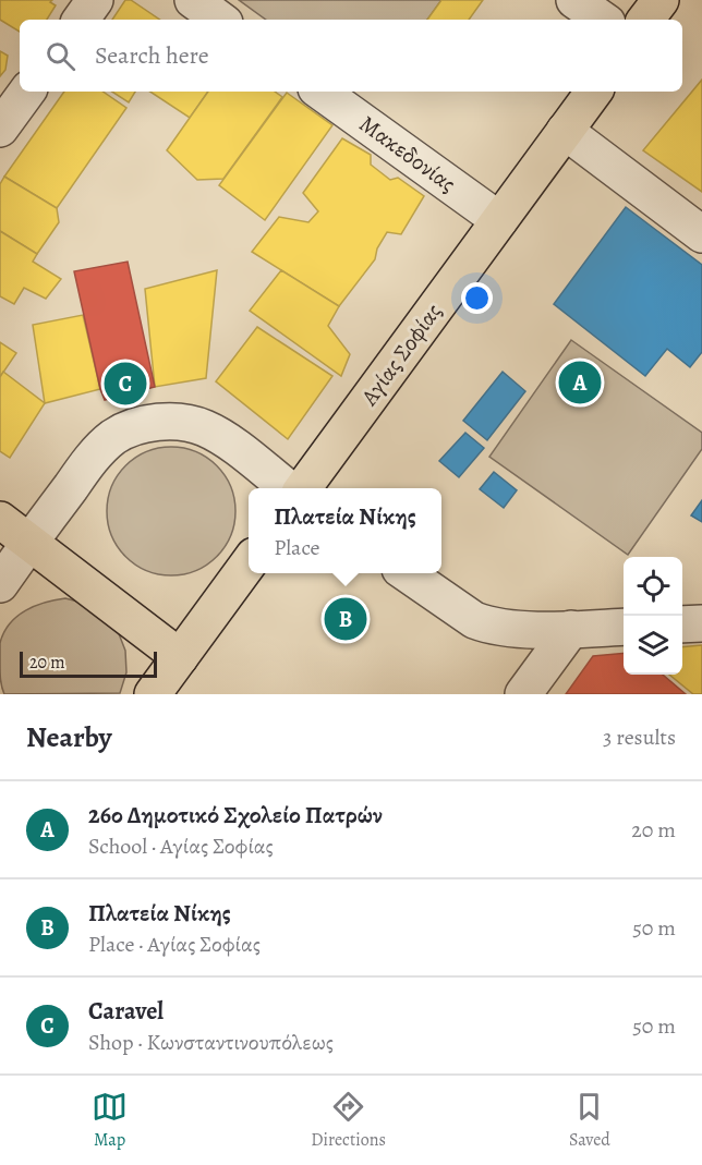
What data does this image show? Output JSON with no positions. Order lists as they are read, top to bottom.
{
  "streets": {
    "main road": ["Αγίας Σοφίας"],
    "street": ["Μακεδονίας"]
  },
  "crossings": [
    ["Μακεδονίας", "Αγίας Σοφίας"]
  ],
  "scale_bar": "20 m",
  "page": {
    "search": "Search here",
    "pins": ["A", "C", "B"],
    "popup": ["Πλατεία Νίκης", "Place"],
    "scale": "20 m",
    "heading": ["Nearby", "3 results"],
    "list": [
      {
        "mark": "A",
        "name": "26ο Δημοτικό Σχολείο Πατρών",
        "note": "School · Αγίας Σοφίας",
        "value": "20 m"
      },
      {
        "mark": "B",
        "name": "Πλατεία Νίκης",
        "note": "Place · Αγίας Σοφίας",
        "value": "50 m"
      },
      {
        "mark": "C",
        "name": "Caravel",
        "note": "Shop · Κωνσταντινουπόλεως",
        "value": "50 m"
      }
    ],
    "nav": ["Map", "Directions", "Saved"]
  }
}
